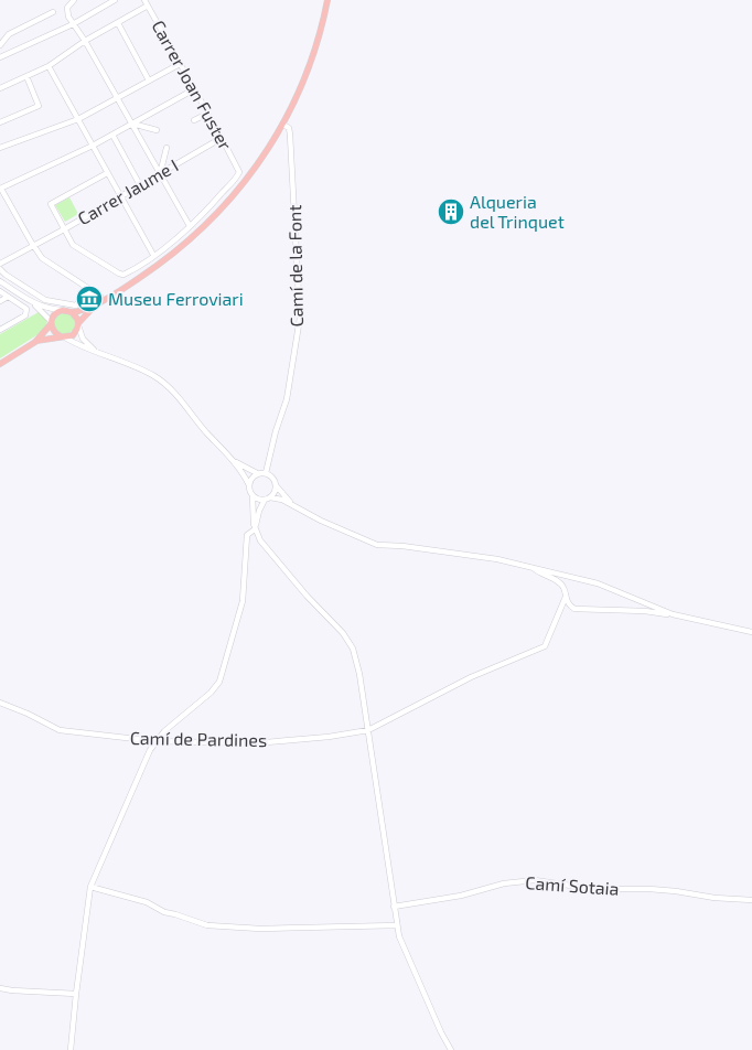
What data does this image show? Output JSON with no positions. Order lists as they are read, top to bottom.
{
  "streets": {
    "street": [
      "Carrer Joan Fuster",
      "Carrer Jaume I",
      "Camí de la Font",
      "Camí de Pardines",
      "Camí Sotaia"
    ]
  },
  "crossings": [
    ["Carrer Joan Fuster", "Carrer Jaume I"]
  ],
  "places": {
    "building": ["Alqueria del Trinquet"],
    "museum": ["Museu Ferroviari"]
  }
}
